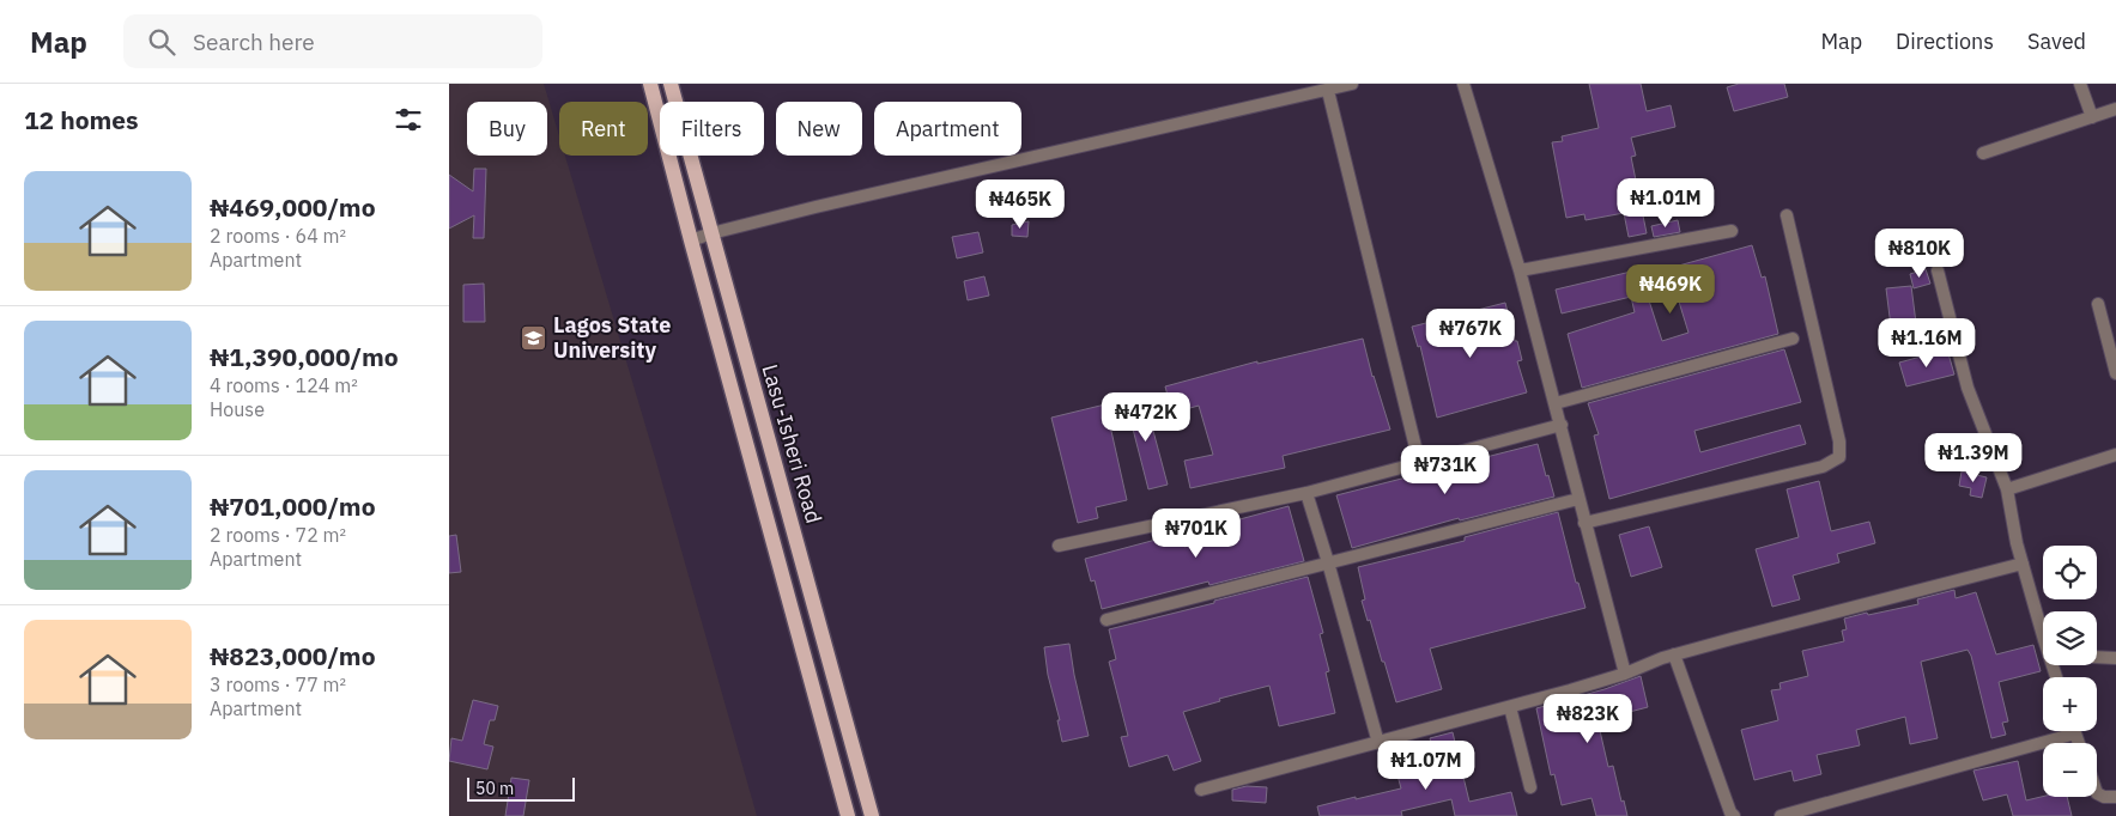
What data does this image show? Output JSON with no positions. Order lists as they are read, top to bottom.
{
  "streets": {
    "main road": ["Lasu-Isheri Road"]
  },
  "places": {
    "school or university": ["Lagos State University"]
  },
  "scale_bar": "50 m",
  "page": {
    "header": "Map",
    "search": "Search here",
    "nav": ["Map", "Directions", "Saved"],
    "heading": "12 homes",
    "chip": [
      "Buy",
      "Rent",
      "Filters",
      "New",
      "Apartment"
    ],
    "list": [
      {
        "name": "₦469,000/mo",
        "note": "2 rooms · 64 m² · Apartment"
      },
      {
        "name": "₦1,390,000/mo",
        "note": "4 rooms · 124 m² · House"
      },
      {
        "name": "₦701,000/mo",
        "note": "2 rooms · 72 m² · Apartment"
      },
      {
        "name": "₦823,000/mo",
        "note": "3 rooms · 77 m² · Apartment"
      }
    ],
    "price": [
      "₦1.01M",
      "₦465K",
      "₦810K",
      "₦469K",
      "₦767K",
      "₦1.16M",
      "₦472K",
      "₦1.39M",
      "₦731K",
      "₦701K",
      "₦823K",
      "₦1.07M"
    ],
    "map_buttons": ["+", "−"],
    "scale": "50 m"
  }
}
